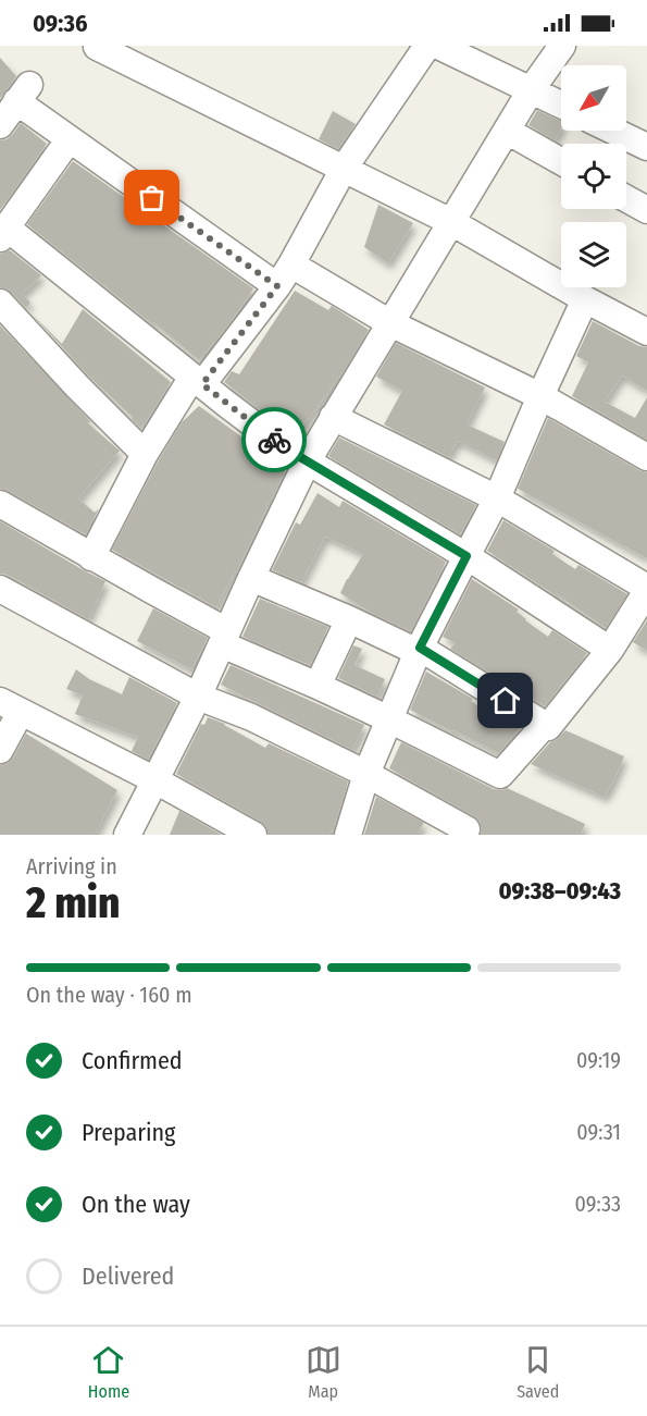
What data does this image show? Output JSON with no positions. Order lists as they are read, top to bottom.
{
  "north": "bottom left",
  "page": {
    "status": "09:36",
    "heading": ["2 min", "Arriving in", "09:38–09:43"],
    "bar": "On the way · 160 m",
    "list": [
      ["Confirmed", "09:19"],
      ["Preparing", "09:31"],
      ["On the way", "09:33"],
      "Delivered"
    ],
    "tabs": ["Home", "Map", "Saved"]
  }
}
